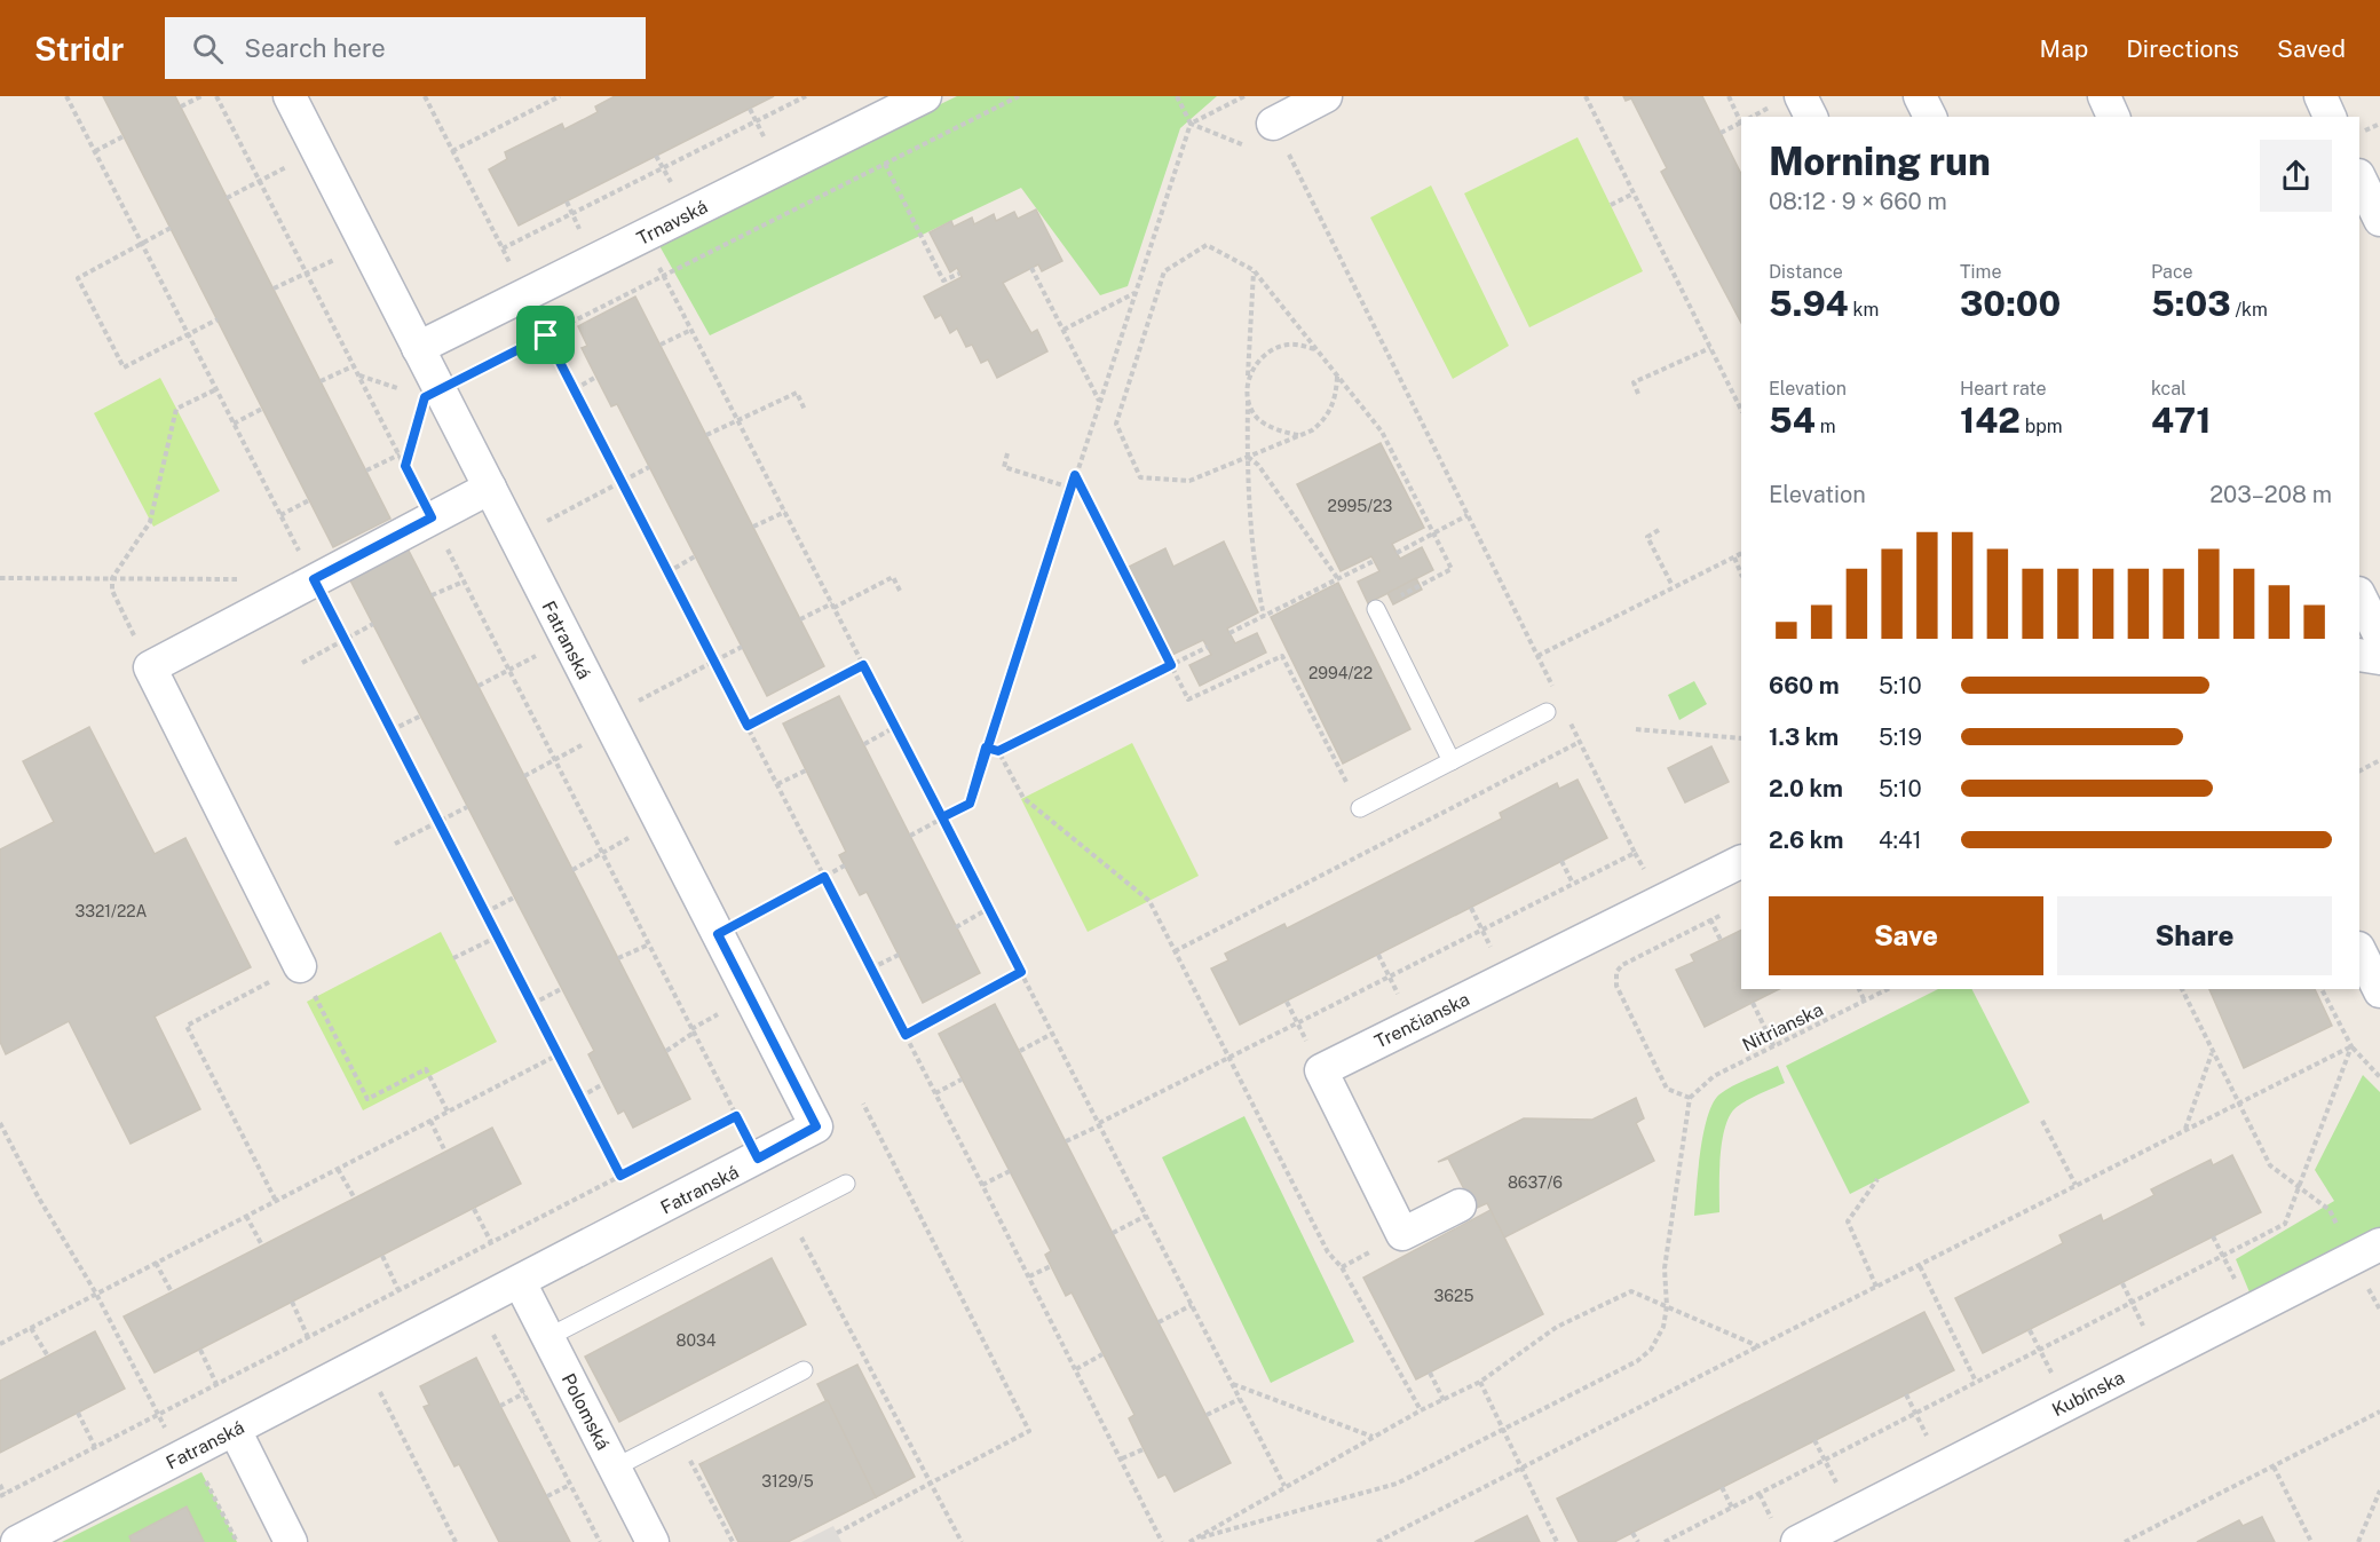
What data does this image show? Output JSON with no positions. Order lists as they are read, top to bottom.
{
  "streets": {
    "street": [
      "Trnavská",
      "Fatranská",
      "Trenčianska",
      "Kubínska",
      "Polomská"
    ],
    "path": ["Nitrianska"]
  },
  "crossings": [
    ["Trnavská", "Fatranská"],
    ["Fatranská", "Polomská"]
  ],
  "house_numbers": [
    "2995/23",
    "2994/22",
    "3321/22A",
    "8637/6",
    "3625",
    "8034",
    "3129/5"
  ],
  "page": {
    "header": "Stridr",
    "search": "Search here",
    "nav": ["Map", "Directions", "Saved"],
    "heading": ["Morning run", "08:12 · 9 × 660 m"],
    "stats": [
      ["Distance", "5.94 km"],
      ["Time", "30:00"],
      ["Pace", "5:03 /km"],
      ["Elevation", "54 m"],
      ["Heart rate", "142 bpm"],
      ["kcal", "471"]
    ],
    "chart": ["Elevation", "203–208 m"],
    "list": [
      {
        "name": "660 m",
        "note": "5:10"
      },
      {
        "name": "1.3 km",
        "note": "5:19"
      },
      {
        "name": "2.0 km",
        "note": "5:10"
      },
      {
        "name": "2.6 km",
        "note": "4:41"
      }
    ],
    "buttons": ["Save", "Share"]
  }
}
